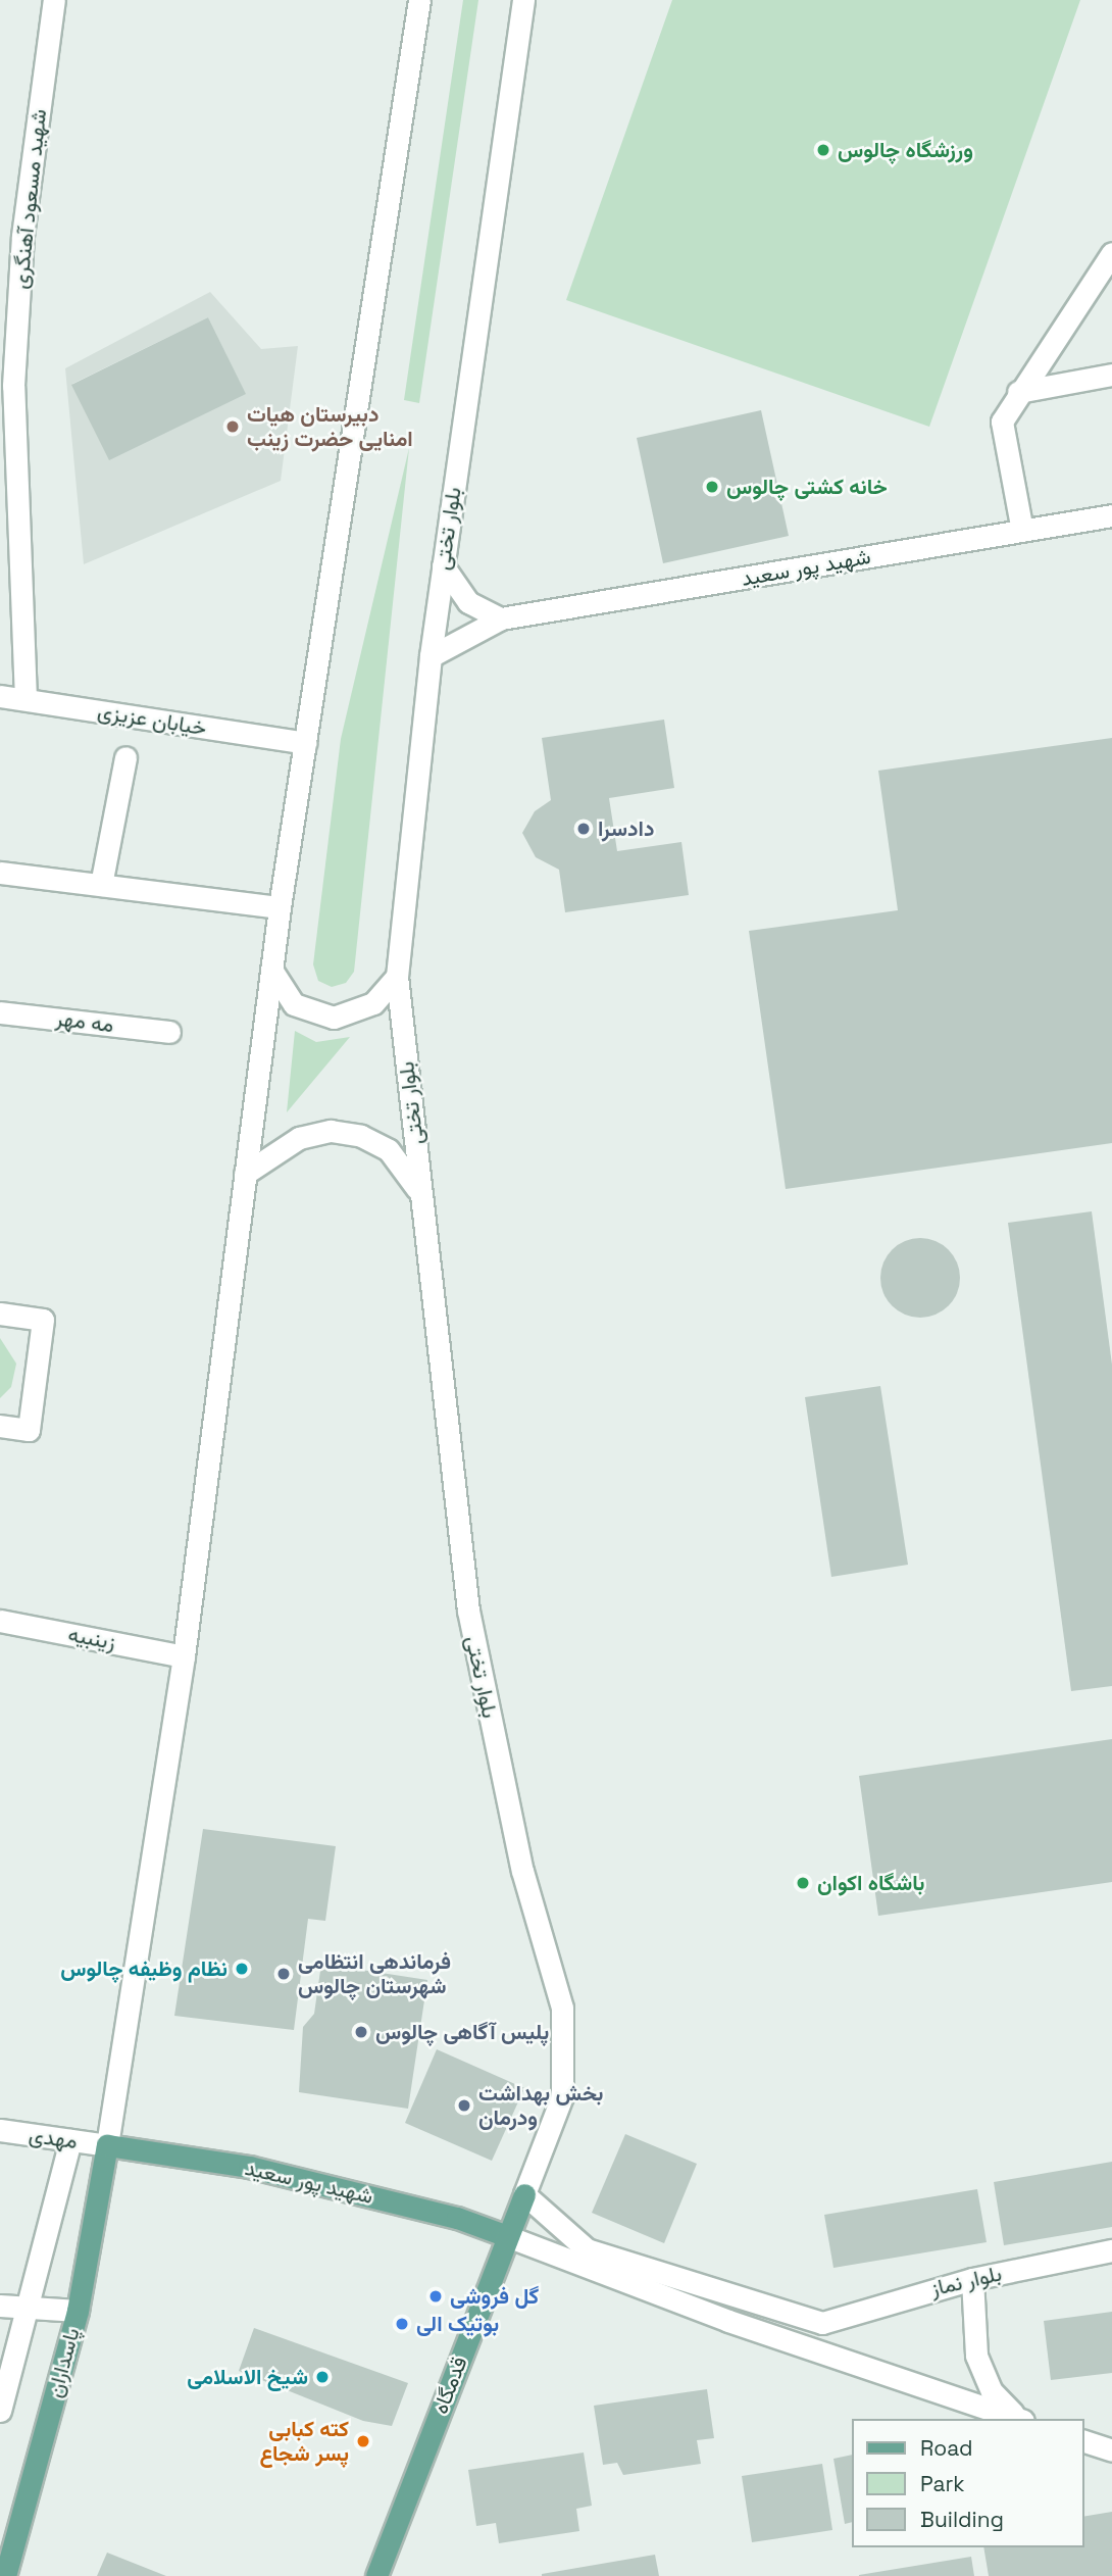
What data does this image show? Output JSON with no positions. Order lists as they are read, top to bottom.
{
  "streets": {
    "main road": [
      "شهید مسعود آهنگری",
      "بلوار تختی",
      "شهید پور سعید",
      "خیابان عزیزی",
      "مه مهر",
      "زینبیه",
      "مهدی",
      "بلوار نماز",
      "پاسداران",
      "قدمگاه"
    ]
  },
  "crossings": [
    ["شهید مسعود آهنگری", "خیابان عزیزی"],
    ["بلوار تختی", "شهید پور سعید"],
    ["بلوار تختی", "بلوار نماز"],
    ["بلوار تختی", "قدمگاه"],
    ["شهید پور سعید", "مهدی"],
    ["شهید پور سعید", "پاسداران"],
    ["شهید پور سعید", "قدمگاه"],
    ["مهدی", "پاسداران"],
    ["بلوار نماز", "قدمگاه"]
  ],
  "places": [
    "ورزشگاه چالوس",
    "دبیرستان هیات امنایی حضرت زینب",
    "خانه کشتی چالوس",
    "دادسرا",
    "باشگاه اکوان",
    "نظام وظیفه چالوس",
    "فرماندهی انتظامی شهرستان چالوس",
    "پلیس آگاهی چالوس",
    "بخش بهداشت ودرمان",
    "گل فروشی",
    "بوتیک الی",
    "شیخ الاسلامی",
    "کته کبابی پسر شجاع"
  ],
  "legend": ["Road", "Park", "Building"]
}
